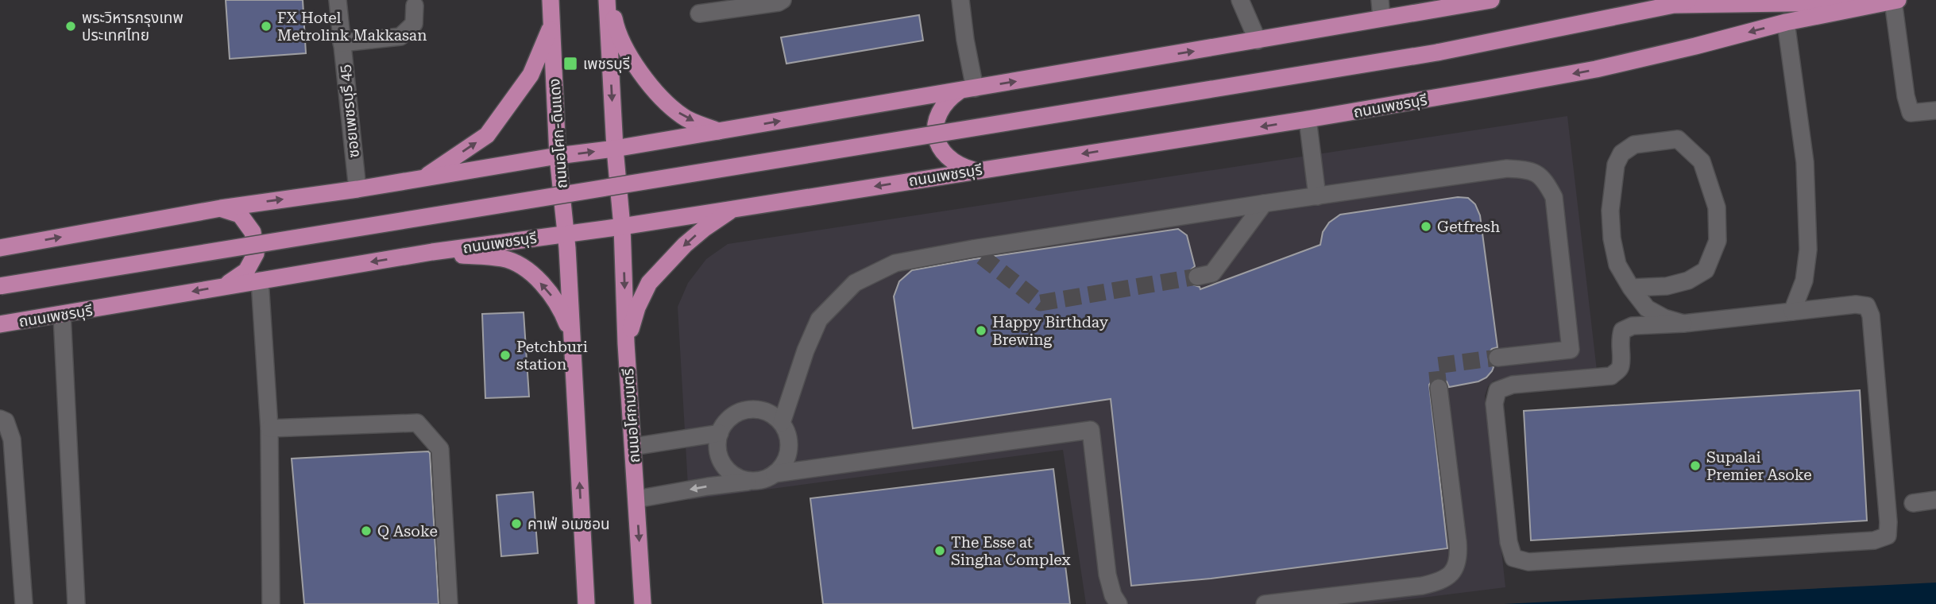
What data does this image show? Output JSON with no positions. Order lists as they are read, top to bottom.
{
  "streets": {
    "main road": ["ถนนเพชรบุรี", "ถนนอโศก-ดินแดง", "ถนนอโศกมนตรี"],
    "street": ["ซอยเพชรบุรี 45"]
  },
  "crossings": [
    ["ถนนเพชรบุรี", "ถนนอโศก-ดินแดง"],
    ["ถนนเพชรบุรี", "ถนนอโศกมนตรี"]
  ],
  "places": {
    "other": [
      "พระวิหารกรุงเทพ ประเทศไทย",
      "FX Hotel Metrolink Makkasan",
      "Getfresh",
      "Happy Birthday Brewing",
      "Petchburi station",
      "Supalai Premier Asoke",
      "คาเฟ่ อเมซอน",
      "Q Asoke",
      "The Esse at Singha Complex"
    ],
    "transit": ["เพชรบุรี"]
  }
}
